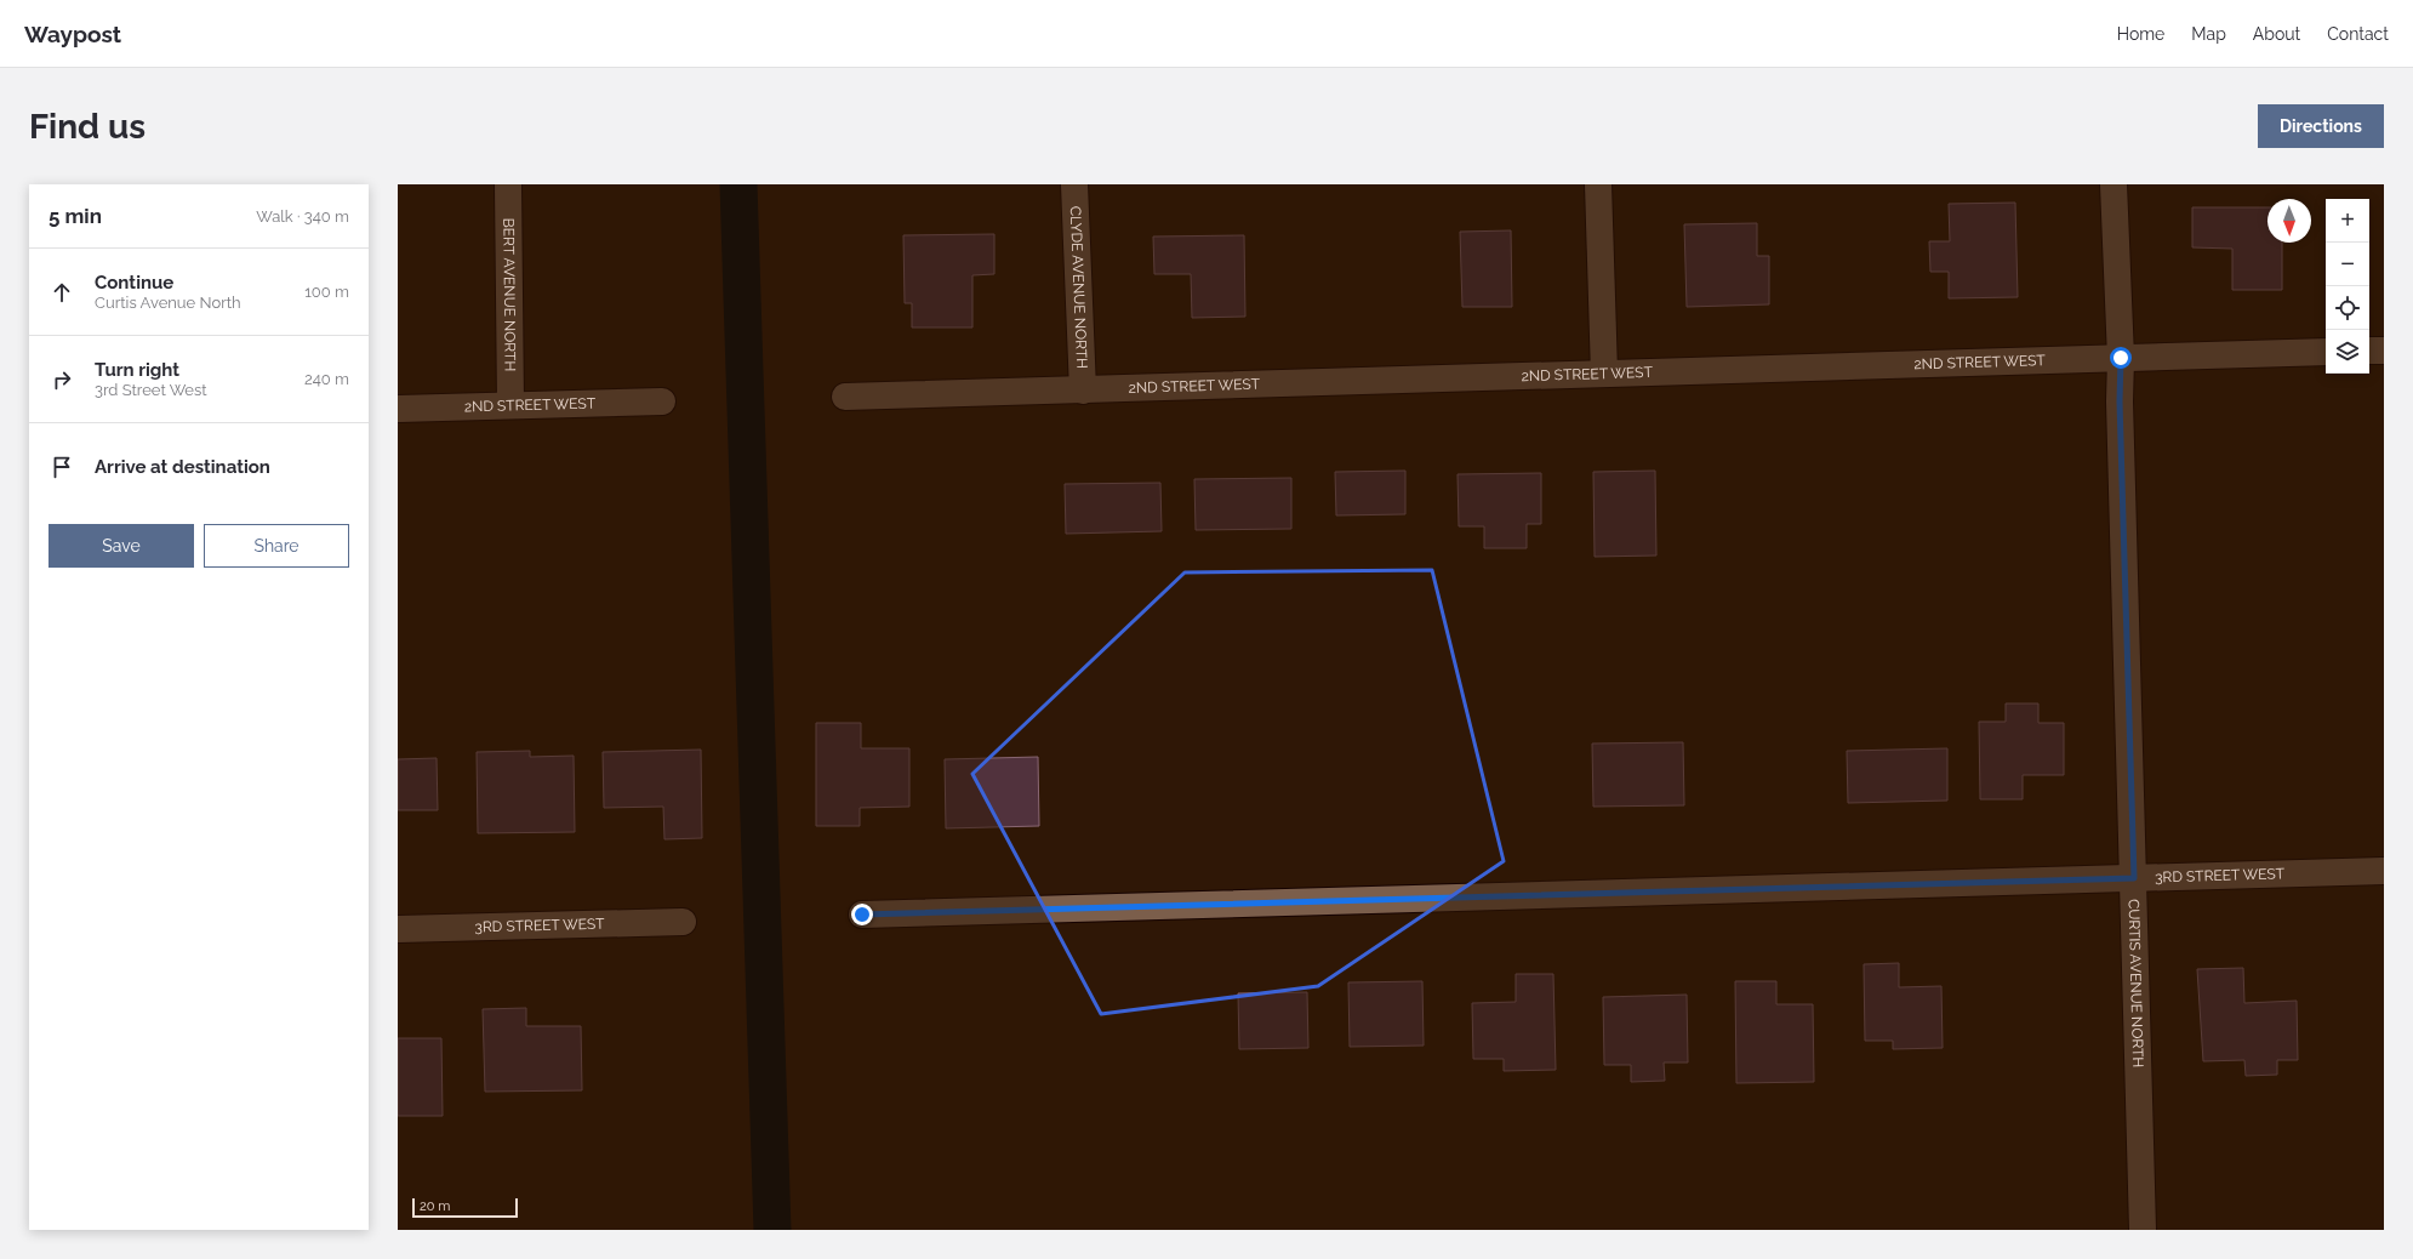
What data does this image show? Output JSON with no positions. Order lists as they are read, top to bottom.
{
  "streets": {
    "street": [
      "CLYDE AVENUE NORTH",
      "BERT AVENUE NORTH",
      "2ND STREET WEST",
      "3RD STREET WEST",
      "CURTIS AVENUE NORTH"
    ]
  },
  "crossings": [
    ["CLYDE AVENUE NORTH", "2ND STREET WEST"],
    ["BERT AVENUE NORTH", "2ND STREET WEST"],
    ["2ND STREET WEST", "CURTIS AVENUE NORTH"],
    ["3RD STREET WEST", "CURTIS AVENUE NORTH"]
  ],
  "scale_bar": "20 m",
  "north": "bottom",
  "page": {
    "header": "Waypost",
    "nav": [
      "Home",
      "Map",
      "About",
      "Contact"
    ],
    "buttons": [
      "Directions",
      ["Save", "Share"]
    ],
    "title": "Find us",
    "heading": ["5 min", "Walk · 340 m"],
    "map_buttons": ["+", "−"],
    "list": [
      ["Continue", "Curtis Avenue North", "100 m"],
      ["Turn right", "3rd Street West", "240 m"],
      "Arrive at destination"
    ],
    "scale": "20 m"
  }
}
